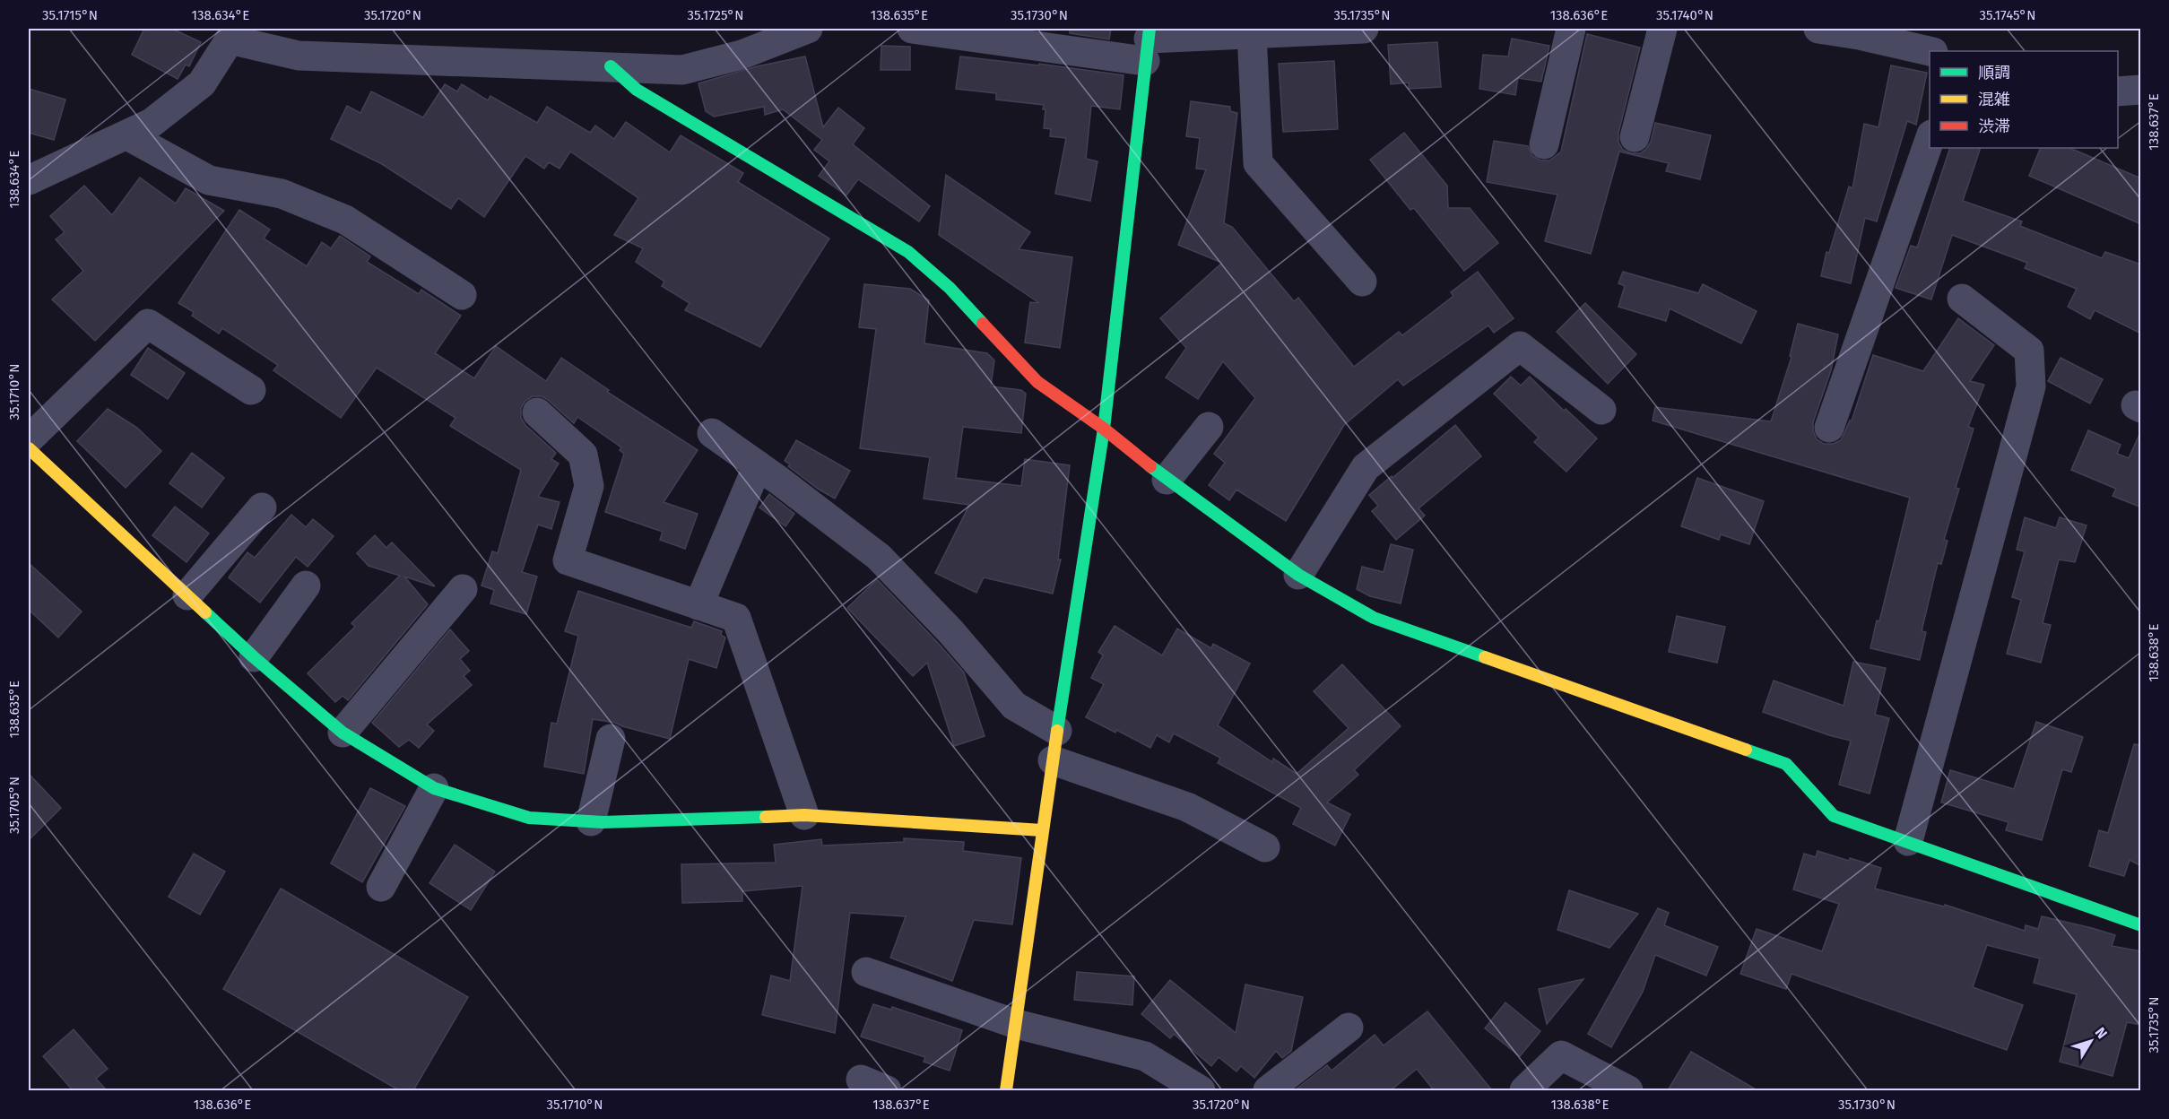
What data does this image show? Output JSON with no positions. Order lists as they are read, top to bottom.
{
  "legend": ["順調", "混雑", "渋滞"],
  "north": "top right",
  "coordinates": [
    "35.1715°N",
    "138.634°E",
    "35.1720°N",
    "35.1725°N",
    "138.635°E",
    "35.1730°N",
    "35.1735°N",
    "138.636°E",
    "35.1740°N",
    "35.1745°N",
    "138.637°E",
    "35.1710°N",
    "138.638°E",
    "35.1705°N"
  ]
}
